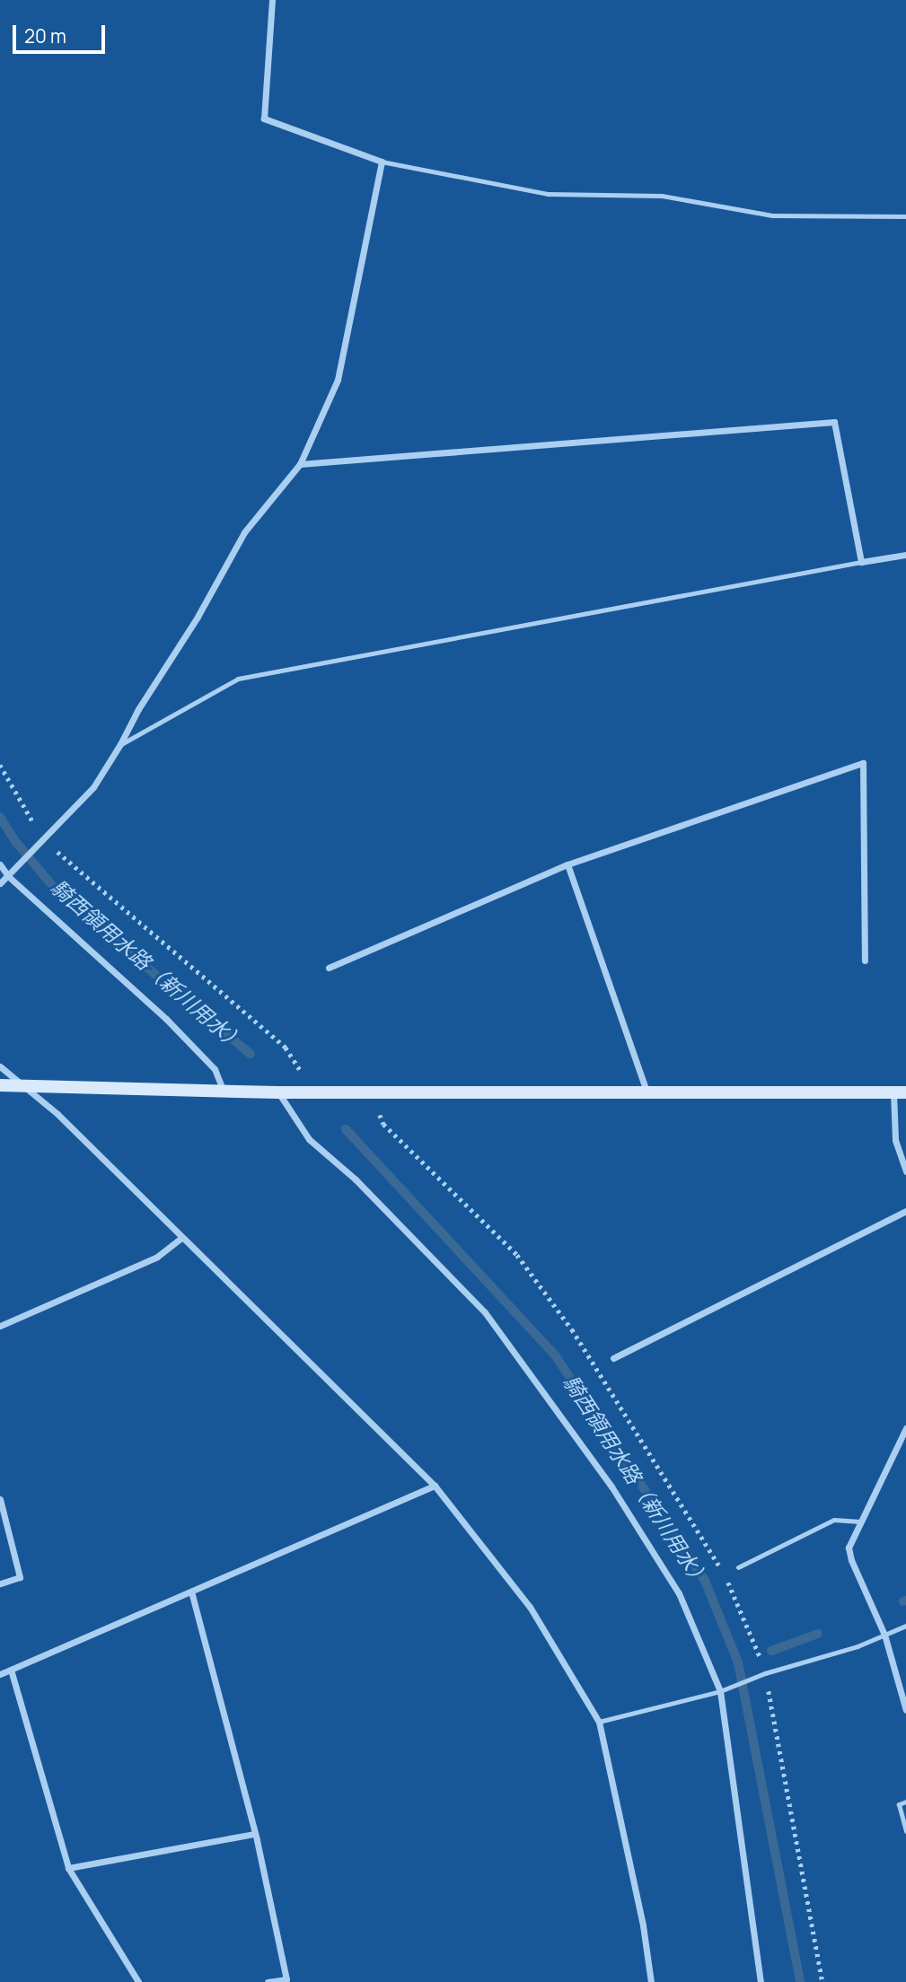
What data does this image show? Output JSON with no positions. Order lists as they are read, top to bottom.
{
  "water": ["騎西領用水路（新川用水）"],
  "scale_bar": "20 m"
}
